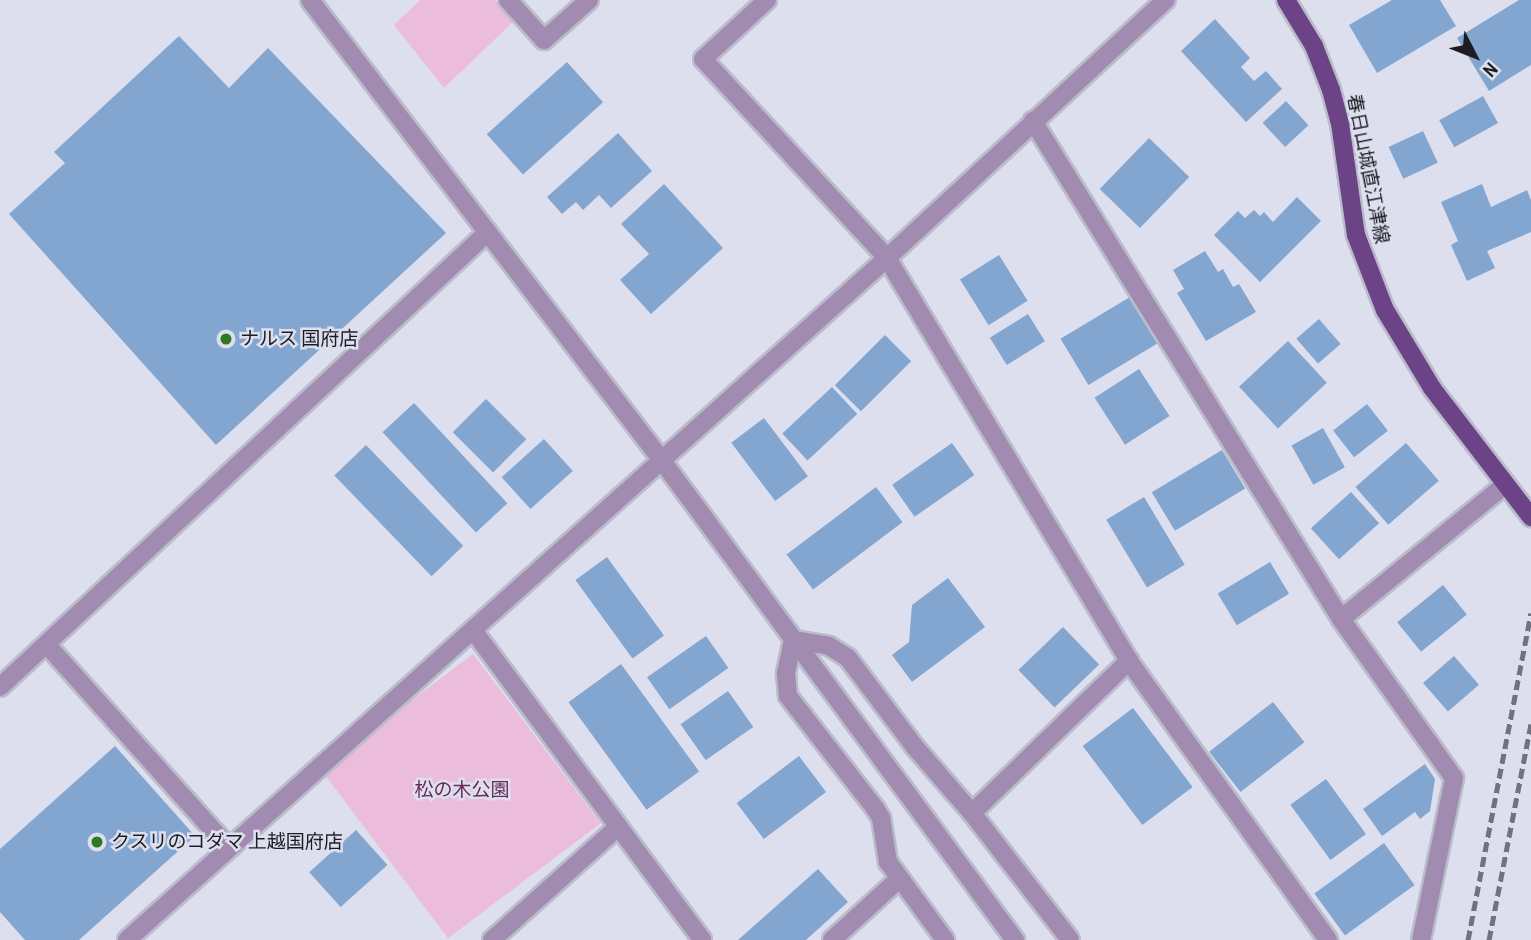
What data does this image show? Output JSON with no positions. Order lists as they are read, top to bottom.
{
  "streets": {
    "main road": ["春日山城直江津線"]
  },
  "parks": ["松の木公園"],
  "places": ["ナルス 国府店", "クスリのコダマ 上越国府店"],
  "north": "bottom right"
}
